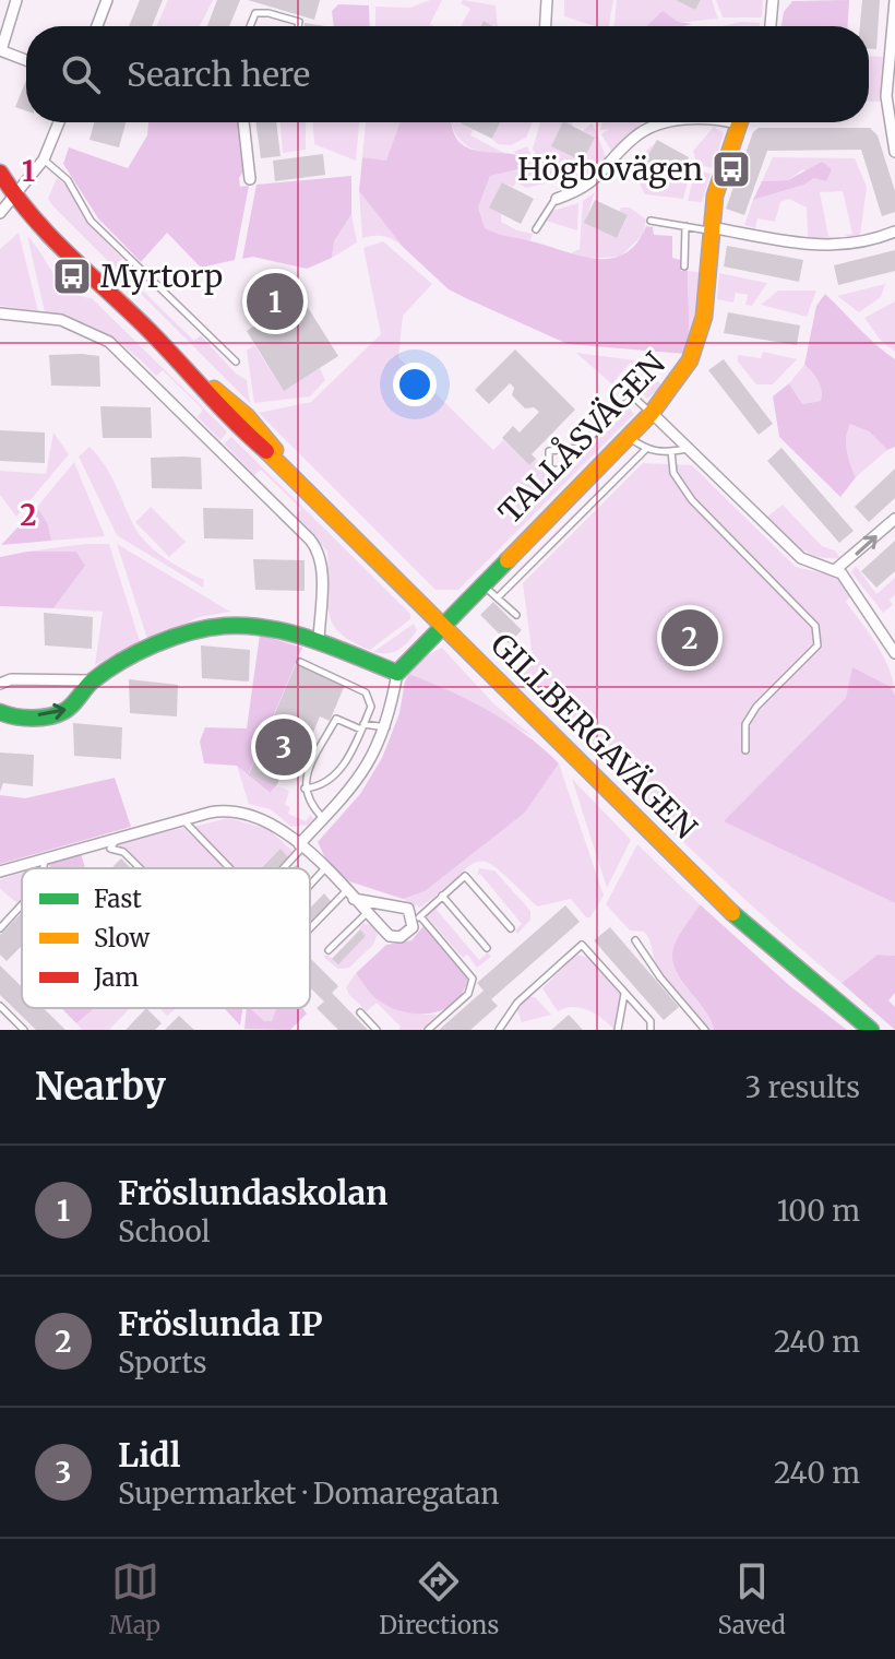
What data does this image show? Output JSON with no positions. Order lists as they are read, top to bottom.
{
  "streets": {
    "street": ["TALLÅSVÄGEN", "GILLBERGAVÄGEN"]
  },
  "crossings": [
    ["TALLÅSVÄGEN", "GILLBERGAVÄGEN"]
  ],
  "places": {
    "bus stop": ["Högbovägen", "Myrtorp"]
  },
  "legend": ["Fast", "Slow", "Jam"],
  "page": {
    "search": "Search here",
    "pins": ["1", "2", "3"],
    "heading": ["Nearby", "3 results"],
    "list": [
      {
        "mark": "1",
        "name": "Fröslundaskolan",
        "note": "School",
        "value": "100 m"
      },
      {
        "mark": "2",
        "name": "Fröslunda IP",
        "note": "Sports",
        "value": "240 m"
      },
      {
        "mark": "3",
        "name": "Lidl",
        "note": "Supermarket · Domaregatan",
        "value": "240 m"
      }
    ],
    "nav": ["Map", "Directions", "Saved"]
  },
  "grid": {
    "rows": ["1", "2"]
  }
}
